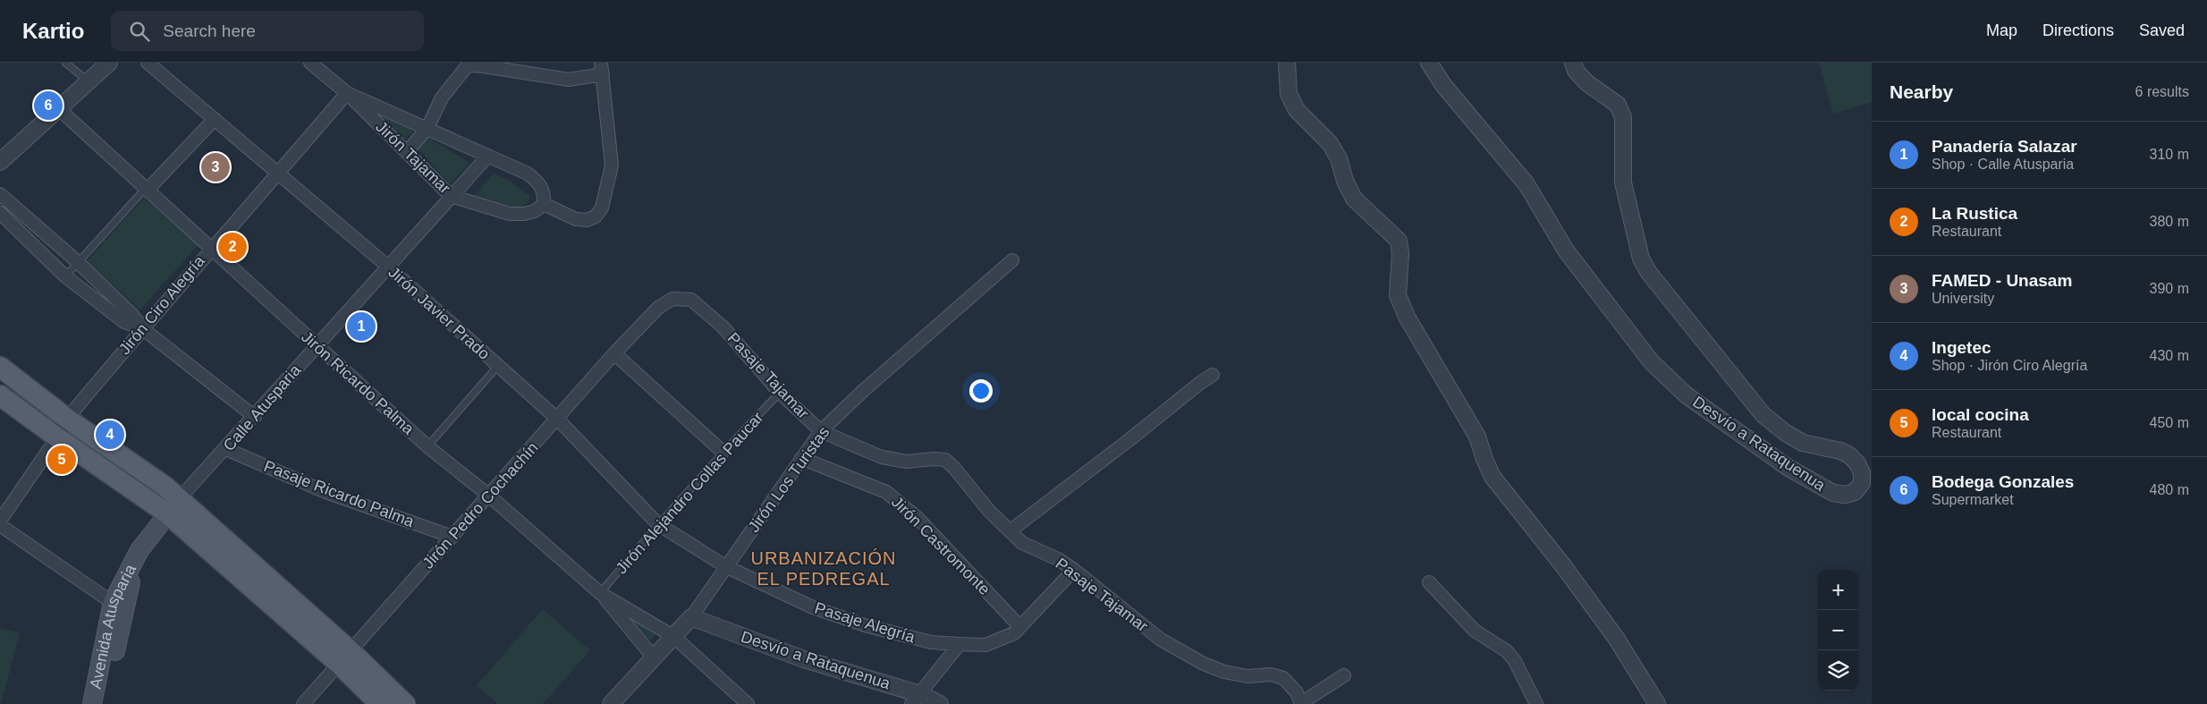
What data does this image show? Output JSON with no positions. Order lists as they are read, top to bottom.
{
  "streets": {
    "main road": ["Avenida Atusparia"],
    "street": [
      "Jirón Tajamar",
      "Jirón Ciro Alegría",
      "Jirón Javier Prado",
      "Pasaje Tajamar",
      "Jirón Ricardo Palma",
      "Calle Atusparia",
      "Desvío a Rataquenua",
      "Jirón Los Turistas",
      "Pasaje Ricardo Palma",
      "Jirón Pedro Cochachín",
      "Jirón Castromonte",
      "Pasaje Alegría"
    ],
    "lane": ["Jirón Alejandro Collas Paucar"]
  },
  "crossings": [
    ["Jirón Tajamar", "Jirón Ciro Alegría"],
    ["Jirón Tajamar", "Calle Atusparia"],
    ["Jirón Ciro Alegría", "Jirón Javier Prado"],
    ["Jirón Ciro Alegría", "Jirón Ricardo Palma"],
    ["Jirón Javier Prado", "Calle Atusparia"],
    ["Jirón Javier Prado", "Jirón Los Turistas"],
    ["Jirón Javier Prado", "Jirón Alejandro Collas Paucar"],
    ["Jirón Javier Prado", "Jirón Pedro Cochachín"],
    ["Jirón Javier Prado", "Pasaje Alegría"],
    ["Pasaje Tajamar", "Jirón Los Turistas"],
    ["Pasaje Tajamar", "Jirón Alejandro Collas Paucar"],
    ["Pasaje Tajamar", "Jirón Pedro Cochachín"],
    ["Pasaje Tajamar", "Pasaje Alegría"],
    ["Jirón Ricardo Palma", "Calle Atusparia"],
    ["Jirón Ricardo Palma", "Jirón Los Turistas"],
    ["Jirón Ricardo Palma", "Jirón Alejandro Collas Paucar"],
    ["Jirón Ricardo Palma", "Jirón Pedro Cochachín"],
    ["Calle Atusparia", "Pasaje Ricardo Palma"],
    ["Calle Atusparia", "Avenida Atusparia"],
    ["Desvío a Rataquenua", "Jirón Los Turistas"],
    ["Jirón Los Turistas", "Jirón Castromonte"],
    ["Jirón Los Turistas", "Pasaje Alegría"],
    ["Pasaje Ricardo Palma", "Jirón Pedro Cochachín"],
    ["Jirón Castromonte", "Pasaje Alegría"]
  ],
  "districts": ["URBANIZACIÓN EL PEDREGAL"],
  "page": {
    "header": "Kartio",
    "search": "Search here",
    "nav": ["Map", "Directions", "Saved"],
    "heading": ["Nearby", "6 results"],
    "pins": [
      "6",
      "3",
      "2",
      "1",
      "4",
      "5"
    ],
    "list": [
      {
        "mark": "1",
        "name": "Panadería Salazar",
        "note": "Shop · Calle Atusparia",
        "value": "310 m"
      },
      {
        "mark": "2",
        "name": "La Rustica",
        "note": "Restaurant",
        "value": "380 m"
      },
      {
        "mark": "3",
        "name": "FAMED - Unasam",
        "note": "University",
        "value": "390 m"
      },
      {
        "mark": "4",
        "name": "Ingetec",
        "note": "Shop · Jirón Ciro Alegría",
        "value": "430 m"
      },
      {
        "mark": "5",
        "name": "local cocina",
        "note": "Restaurant",
        "value": "450 m"
      },
      {
        "mark": "6",
        "name": "Bodega Gonzales",
        "note": "Supermarket",
        "value": "480 m"
      }
    ],
    "map_buttons": ["+", "−"]
  }
}
